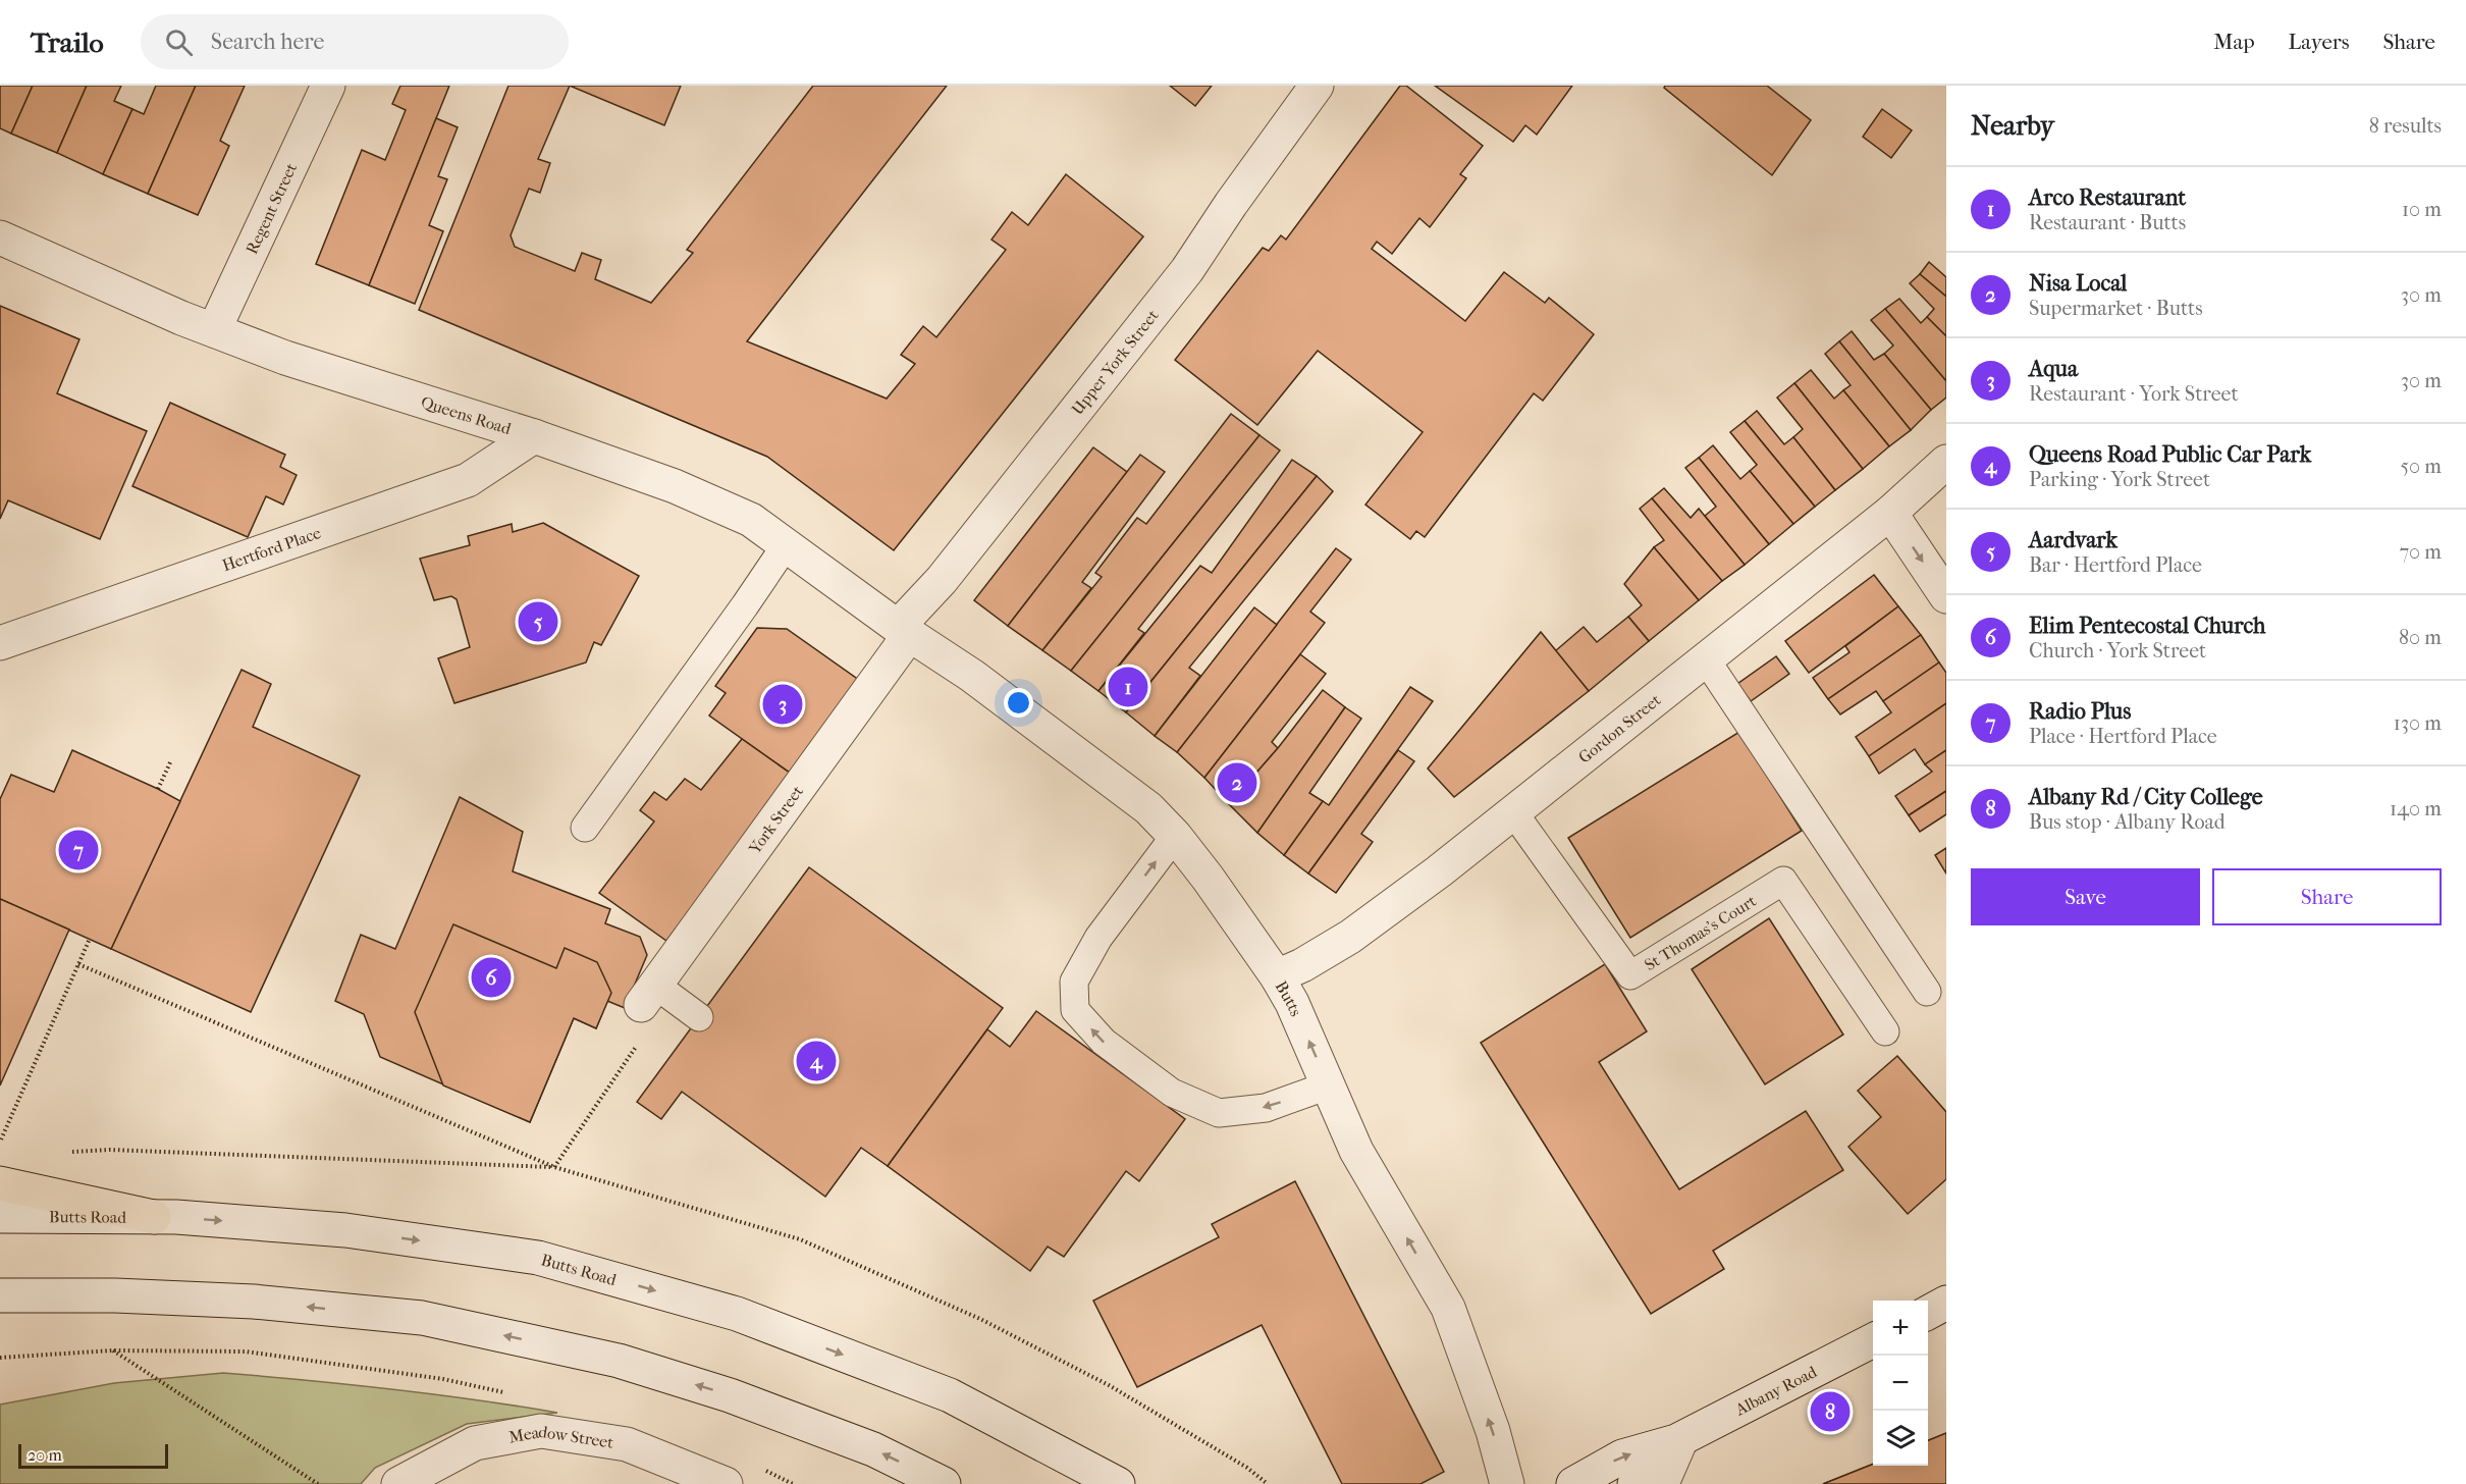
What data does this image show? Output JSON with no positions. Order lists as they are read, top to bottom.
{
  "streets": {
    "street": [
      "Regent Street",
      "Upper York Street",
      "Queens Road",
      "Hertford Place",
      "Gordon Street",
      "York Street",
      "Butts",
      "Butts Road",
      "Albany Road",
      "Meadow Street"
    ],
    "lane": ["St Thomas's Court"]
  },
  "crossings": [
    ["Regent Street", "Queens Road"],
    ["Upper York Street", "Queens Road"],
    ["Upper York Street", "York Street"],
    ["Upper York Street", "Butts"],
    ["Queens Road", "Hertford Place"],
    ["Queens Road", "York Street"],
    ["Queens Road", "Butts"],
    ["Gordon Street", "St Thomas's Court"],
    ["Gordon Street", "Butts"],
    ["York Street", "Butts"]
  ],
  "one_way": ["Butts"],
  "scale_bar": "20 m",
  "page": {
    "header": "Trailo",
    "search": "Search here",
    "nav": ["Map", "Layers", "Share"],
    "heading": ["Nearby", "8 results"],
    "list": [
      {
        "mark": "1",
        "name": "Arco Restaurant",
        "note": "Restaurant · Butts",
        "value": "10 m"
      },
      {
        "mark": "2",
        "name": "Nisa Local",
        "note": "Supermarket · Butts",
        "value": "30 m"
      },
      {
        "mark": "3",
        "name": "Aqua",
        "note": "Restaurant · York Street",
        "value": "30 m"
      },
      {
        "mark": "4",
        "name": "Queens Road Public Car Park",
        "note": "Parking · York Street",
        "value": "50 m"
      },
      {
        "mark": "5",
        "name": "Aardvark",
        "note": "Bar · Hertford Place",
        "value": "70 m"
      },
      {
        "mark": "6",
        "name": "Elim Pentecostal Church",
        "note": "Church · York Street",
        "value": "80 m"
      },
      {
        "mark": "7",
        "name": "Radio Plus",
        "note": "Place · Hertford Place",
        "value": "130 m"
      },
      {
        "mark": "8",
        "name": "Albany Rd / City College",
        "note": "Bus stop · Albany Road",
        "value": "140 m"
      }
    ],
    "pins": [
      "5",
      "1",
      "3",
      "2",
      "7",
      "6",
      "4",
      "8"
    ],
    "buttons": ["Save", "Share"],
    "map_buttons": ["+", "−"],
    "scale": "20 m"
  }
}
